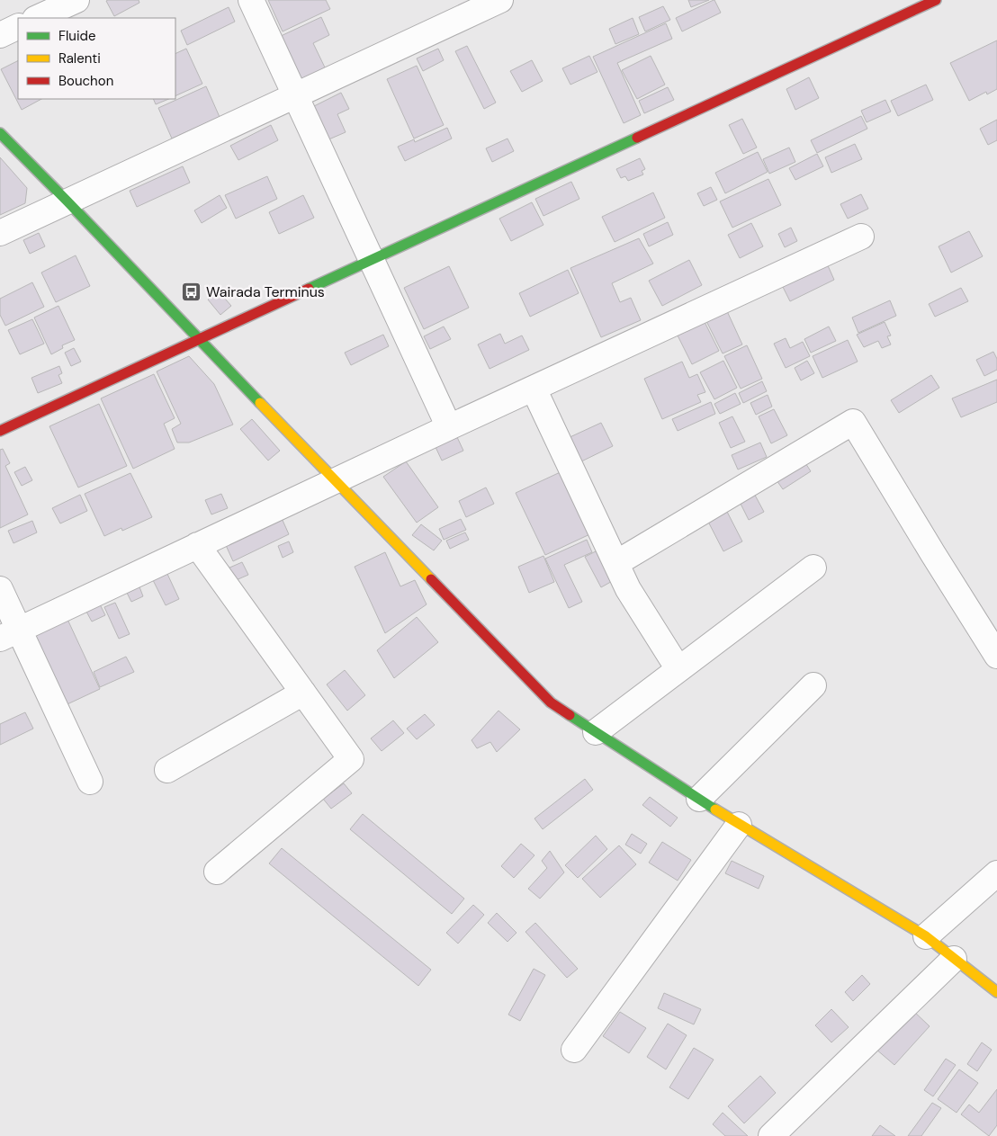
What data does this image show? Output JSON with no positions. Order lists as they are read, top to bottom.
{
  "places": {
    "bus stop": ["Wairada Terminus"]
  },
  "legend": ["Fluide", "Ralenti", "Bouchon"]
}
